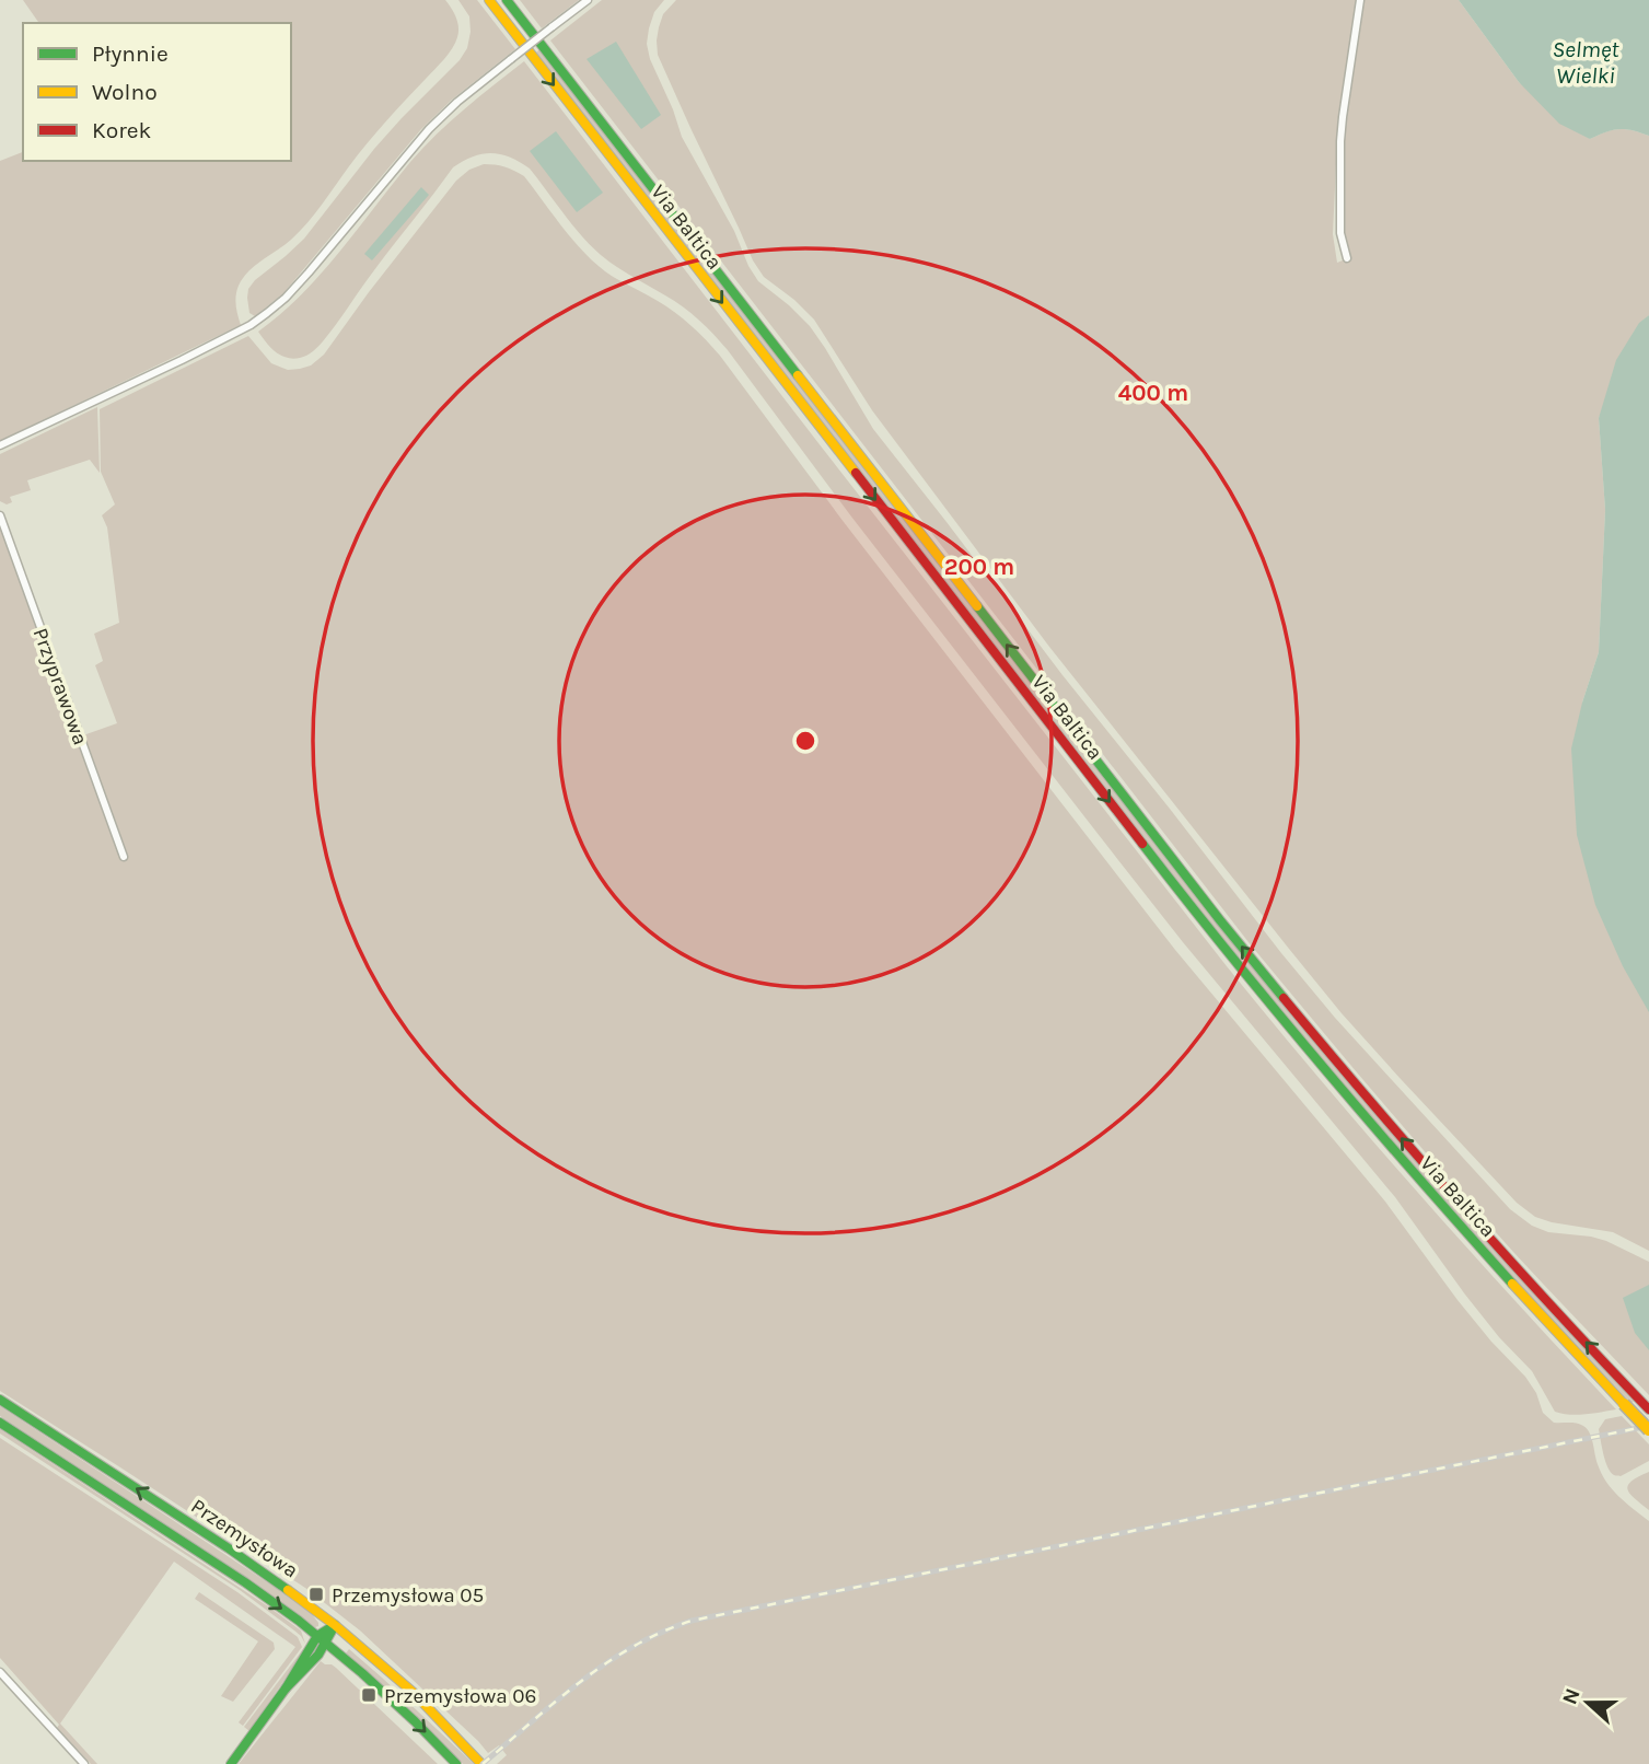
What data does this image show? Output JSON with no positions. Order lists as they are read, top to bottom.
{
  "streets": {
    "main road": ["Via Baltica", "Przemysłowa"],
    "street": ["Przyprawowa"]
  },
  "water": ["Selmęt Wielki"],
  "places": {
    "transit": ["Przemysłowa 05", "Przemysłowa 06"]
  },
  "legend": ["Płynnie", "Wolno", "Korek"],
  "north": "left",
  "rings": ["400 m", "200 m"]
}
